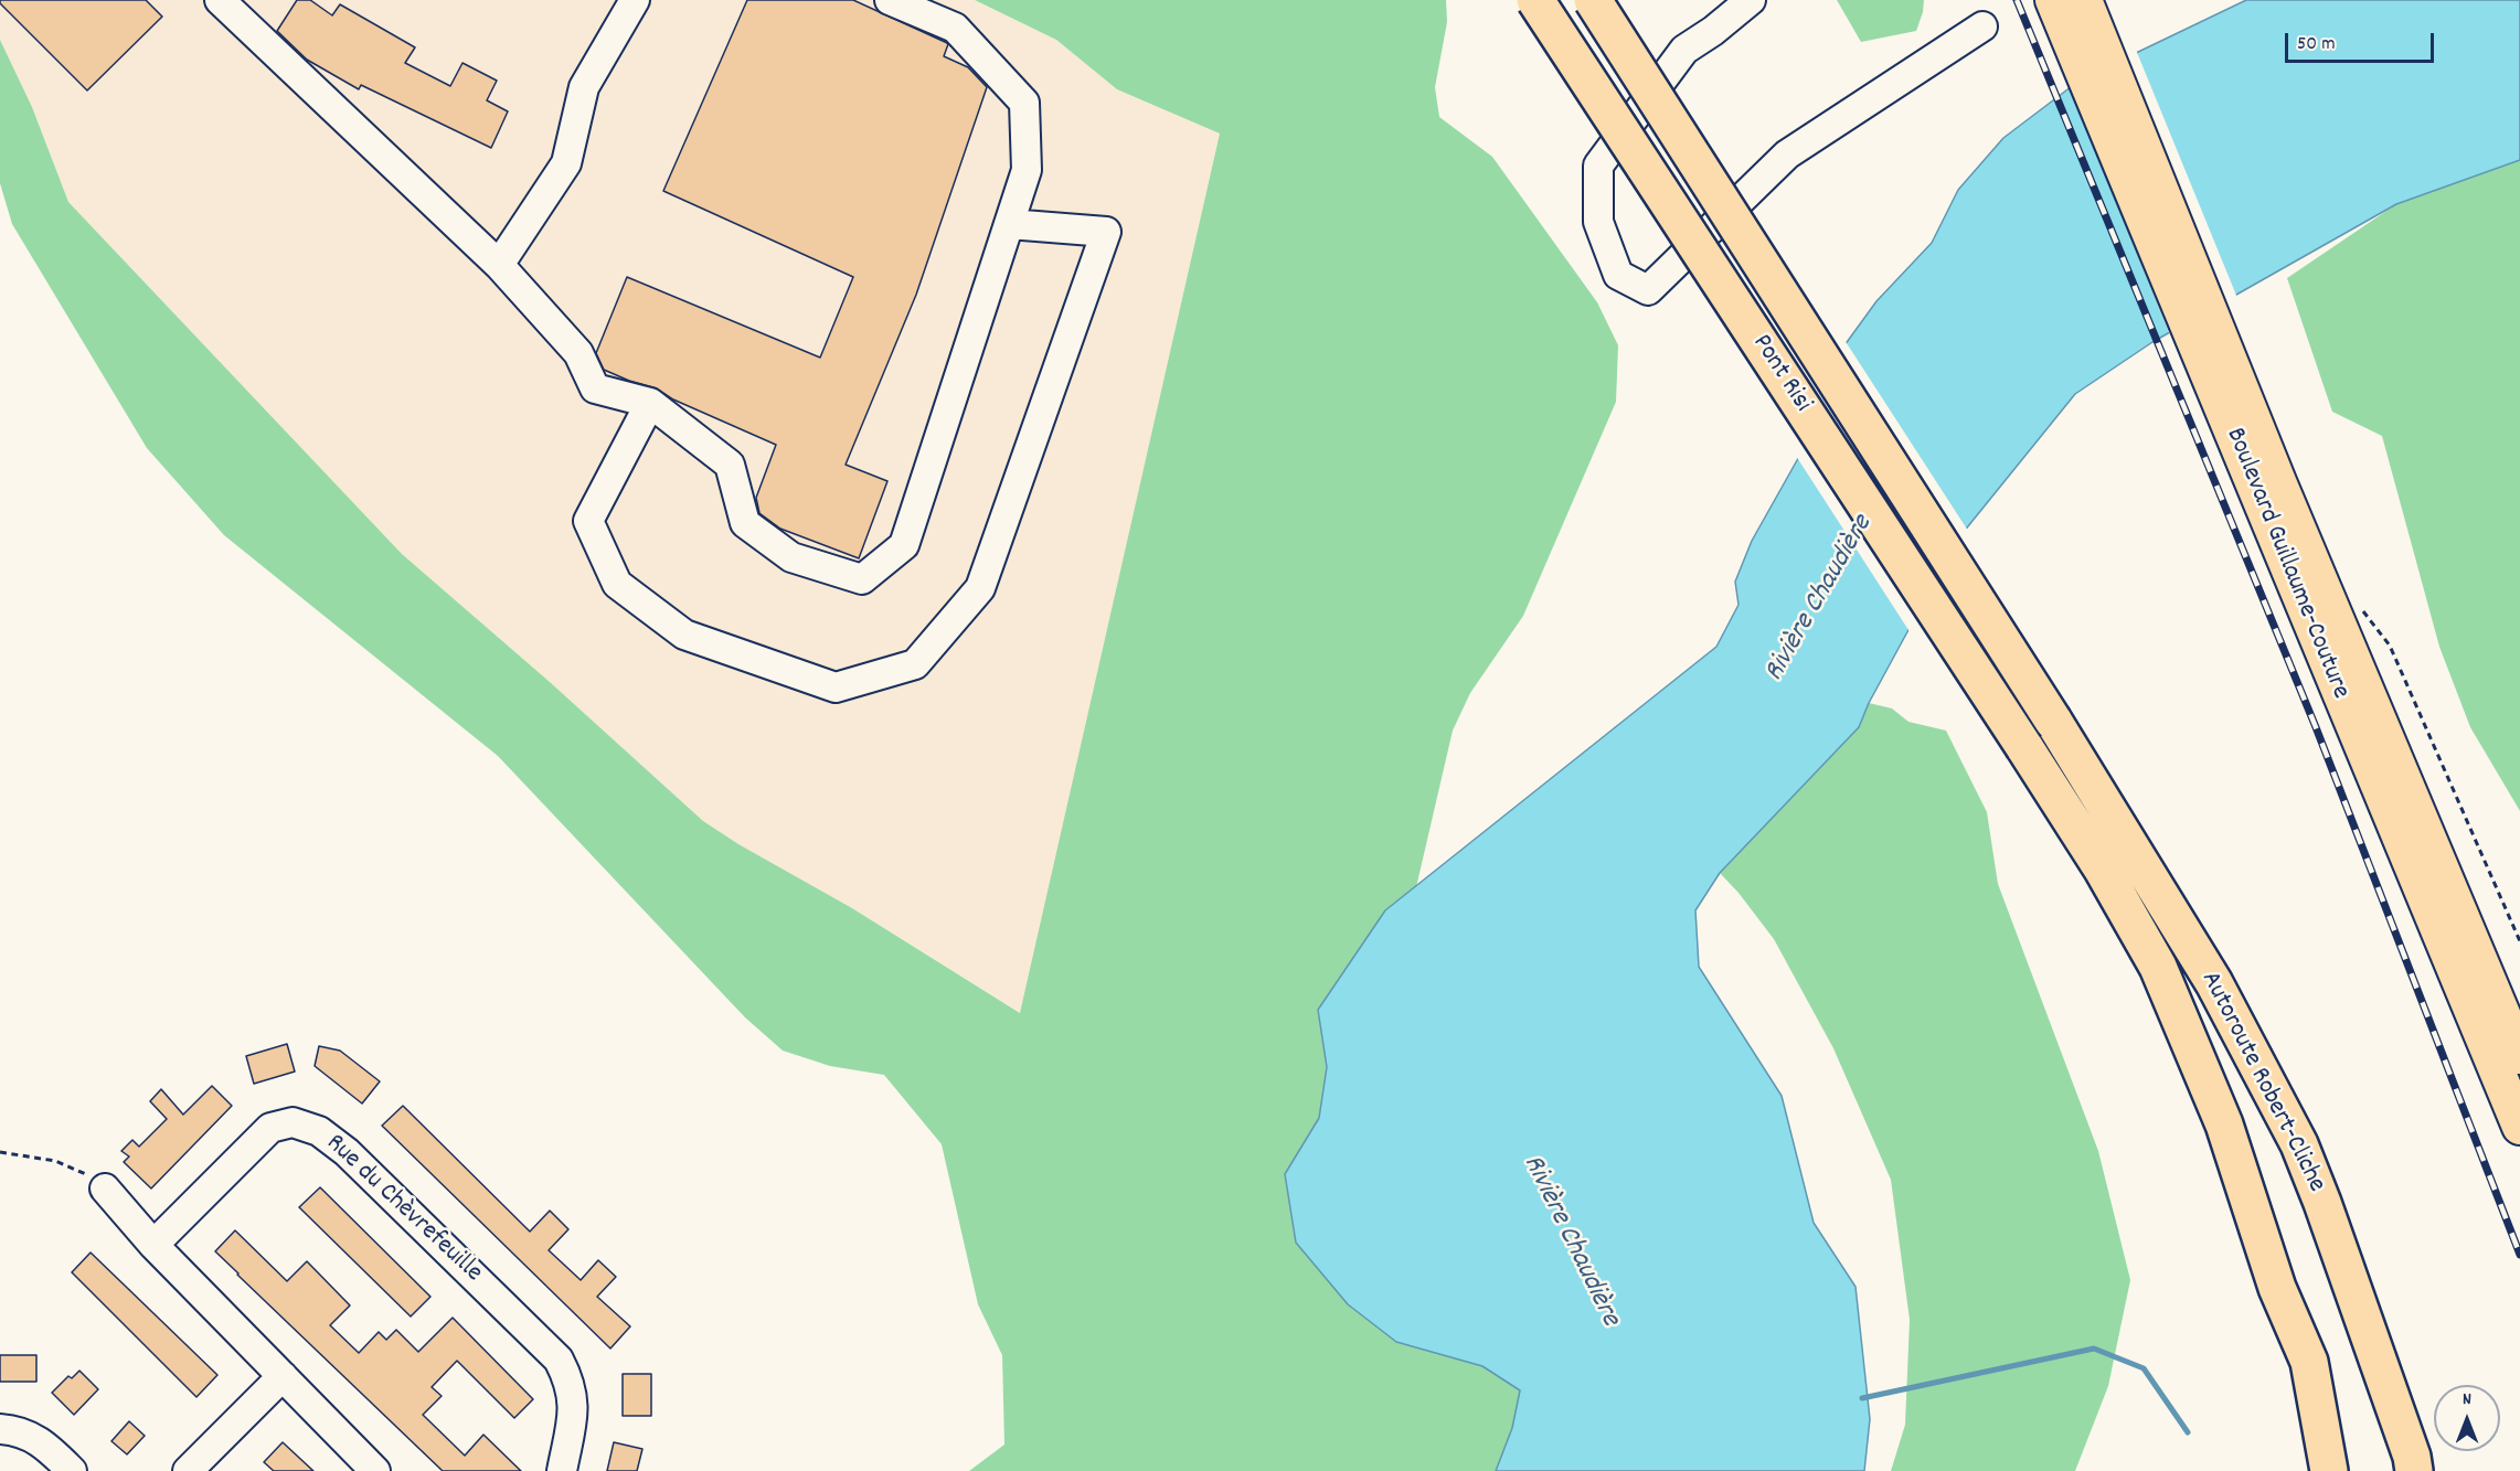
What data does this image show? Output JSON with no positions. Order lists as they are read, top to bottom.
{
  "streets": {
    "highway": ["Pont Risi", "Autoroute Robert-Cliche"],
    "main road": ["Boulevard Guillaume-Couture"],
    "street": ["Rue du Chèvrefeuille"]
  },
  "crossings": [
    ["Pont Risi", "Autoroute Robert-Cliche"]
  ],
  "water": ["Rivière Chaudière"],
  "scale_bar": "50 m",
  "north": "top"
}
